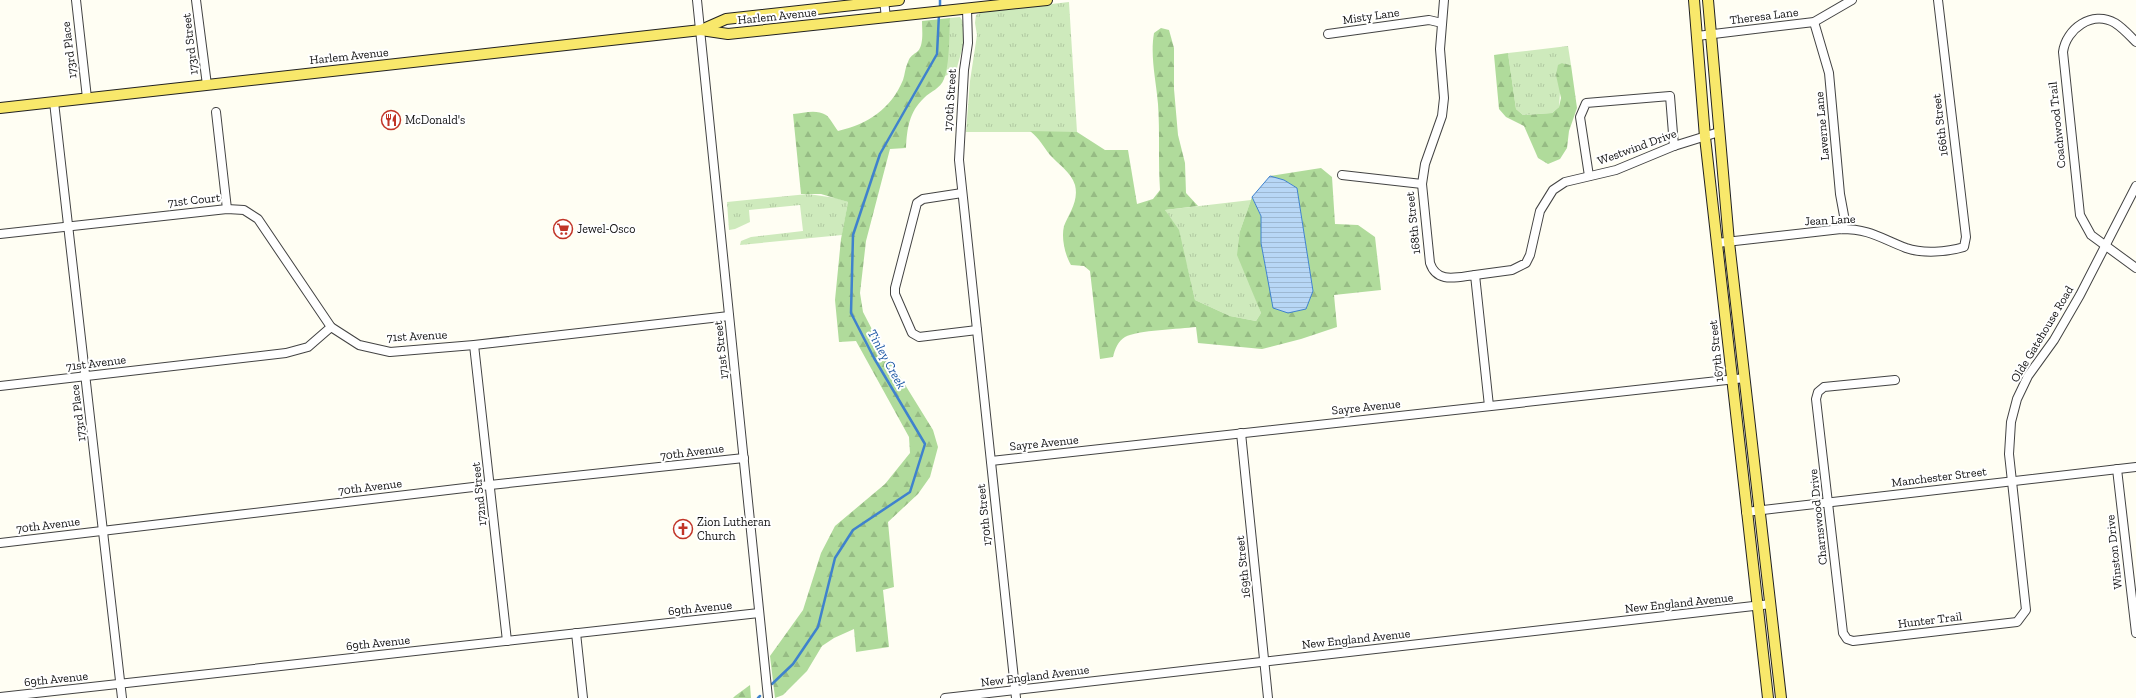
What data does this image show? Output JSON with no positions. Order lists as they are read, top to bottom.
{
  "streets": {
    "main road": ["Harlem Avenue", "167th Street"],
    "street": [
      "Misty Lane",
      "Theresa Lane",
      "173rd Street",
      "173rd Place",
      "170th Street",
      "166th Street",
      "Coachwood Trail",
      "Laverne Lane",
      "Westwind Drive",
      "71st Court",
      "Jean Lane",
      "168th Street",
      "Olde Gatehouse Road",
      "71st Avenue",
      "171st Street",
      "Sayre Avenue",
      "70th Avenue",
      "Manchester Street",
      "172nd Street",
      "Charnswood Drive",
      "Winston Drive",
      "169th Street",
      "New England Avenue",
      "69th Avenue",
      "Hunter Trail"
    ]
  },
  "crossings": [
    ["Harlem Avenue", "173rd Street"],
    ["Harlem Avenue", "173rd Place"],
    ["Harlem Avenue", "170th Street"],
    ["Harlem Avenue", "171st Street"],
    ["Misty Lane", "168th Street"],
    ["Theresa Lane", "Laverne Lane"],
    ["Theresa Lane", "167th Street"],
    ["173rd Place", "71st Court"],
    ["173rd Place", "71st Avenue"],
    ["173rd Place", "70th Avenue"],
    ["173rd Place", "69th Avenue"],
    ["170th Street", "Sayre Avenue"],
    ["170th Street", "New England Avenue"],
    ["166th Street", "Jean Lane"],
    ["Coachwood Trail", "Olde Gatehouse Road"],
    ["Laverne Lane", "Jean Lane"],
    ["Westwind Drive", "168th Street"],
    ["Westwind Drive", "167th Street"],
    ["71st Court", "71st Avenue"],
    ["Jean Lane", "167th Street"],
    ["Olde Gatehouse Road", "Manchester Street"],
    ["Olde Gatehouse Road", "Hunter Trail"],
    ["71st Avenue", "171st Street"],
    ["71st Avenue", "172nd Street"],
    ["171st Street", "70th Avenue"],
    ["171st Street", "69th Avenue"],
    ["167th Street", "Sayre Avenue"],
    ["167th Street", "Manchester Street"],
    ["167th Street", "New England Avenue"],
    ["Sayre Avenue", "169th Street"],
    ["70th Avenue", "172nd Street"],
    ["Manchester Street", "Charnswood Drive"],
    ["Manchester Street", "Winston Drive"],
    ["172nd Street", "69th Avenue"],
    ["Charnswood Drive", "Hunter Trail"],
    ["169th Street", "New England Avenue"]
  ],
  "water": ["Tinley Creek"],
  "places": {
    "restaurant": ["McDonald's"],
    "supermarket": ["Jewel-Osco"],
    "church": ["Zion Lutheran Church"]
  }
}
